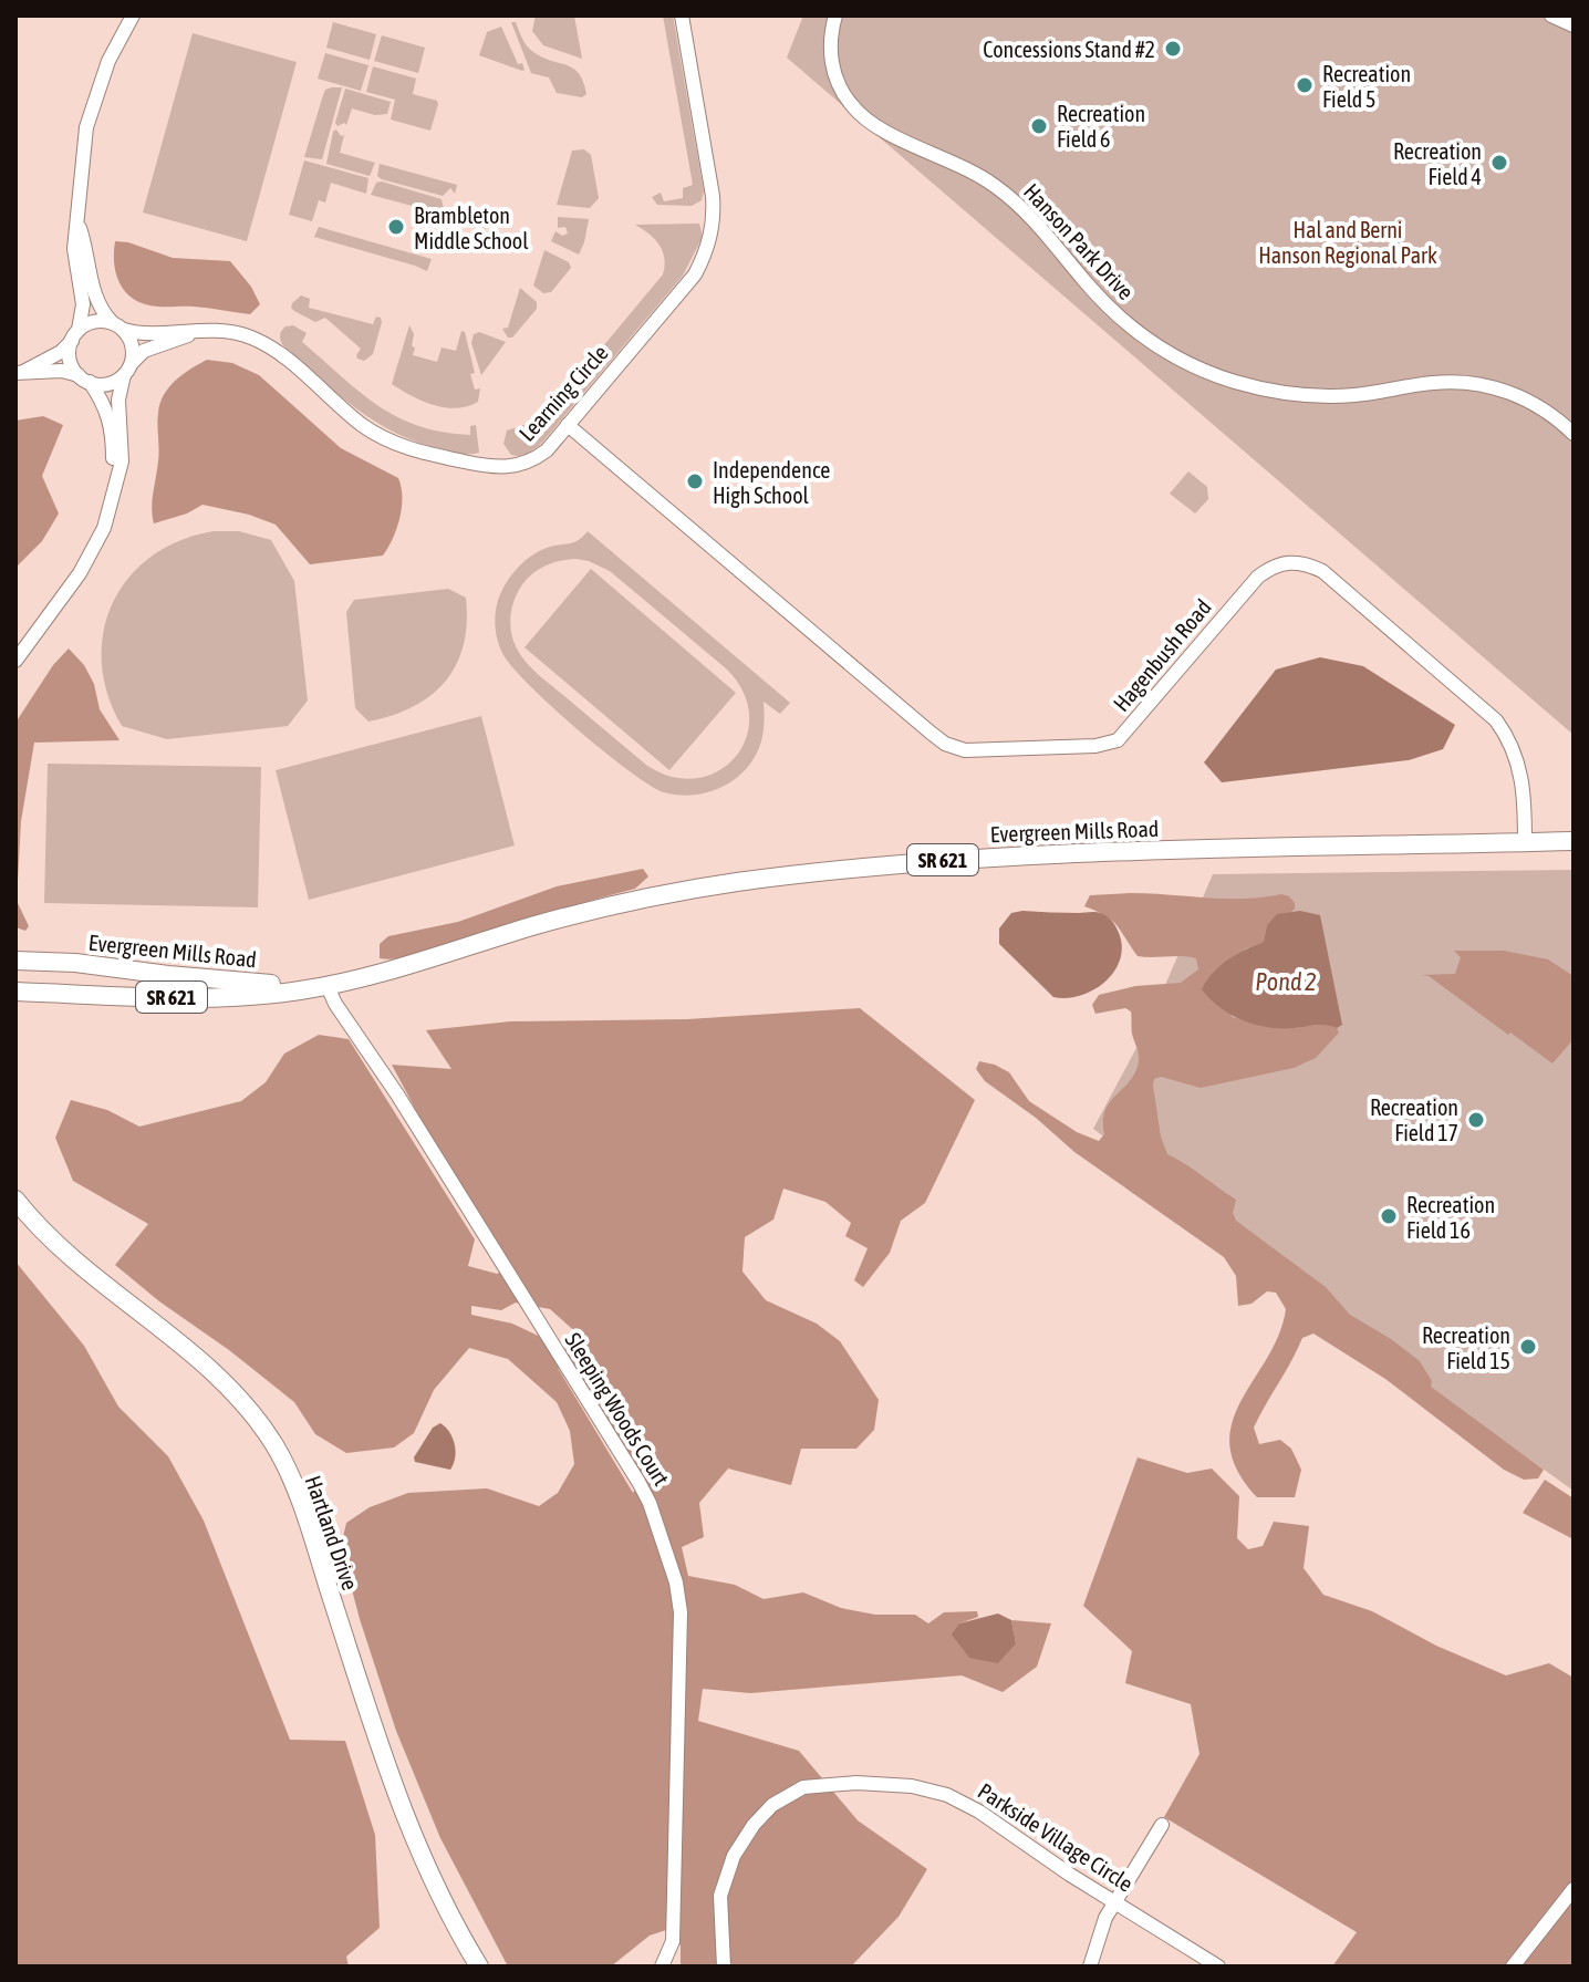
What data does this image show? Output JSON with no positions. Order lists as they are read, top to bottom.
{
  "streets": {
    "main road": ["Evergreen Mills Road", "SR 621", "Hartland Drive"],
    "street": [
      "Hanson Park Drive",
      "Learning Circle",
      "Hagenbush Road",
      "Sleeping Woods Court",
      "Parkside Village Circle"
    ]
  },
  "crossings": [
    ["Learning Circle", "Hagenbush Road"],
    ["Hagenbush Road", "Evergreen Mills Road"],
    ["Evergreen Mills Road", "Sleeping Woods Court"]
  ],
  "water": ["Pond 2"],
  "parks": ["Hal and Berni Hanson Regional Park"],
  "places": [
    "Concessions Stand #2",
    "Recreation Field 5",
    "Recreation Field 6",
    "Recreation Field 4",
    "Brambleton Middle School",
    "Independence High School",
    "Recreation Field 17",
    "Recreation Field 16",
    "Recreation Field 15"
  ]
}
